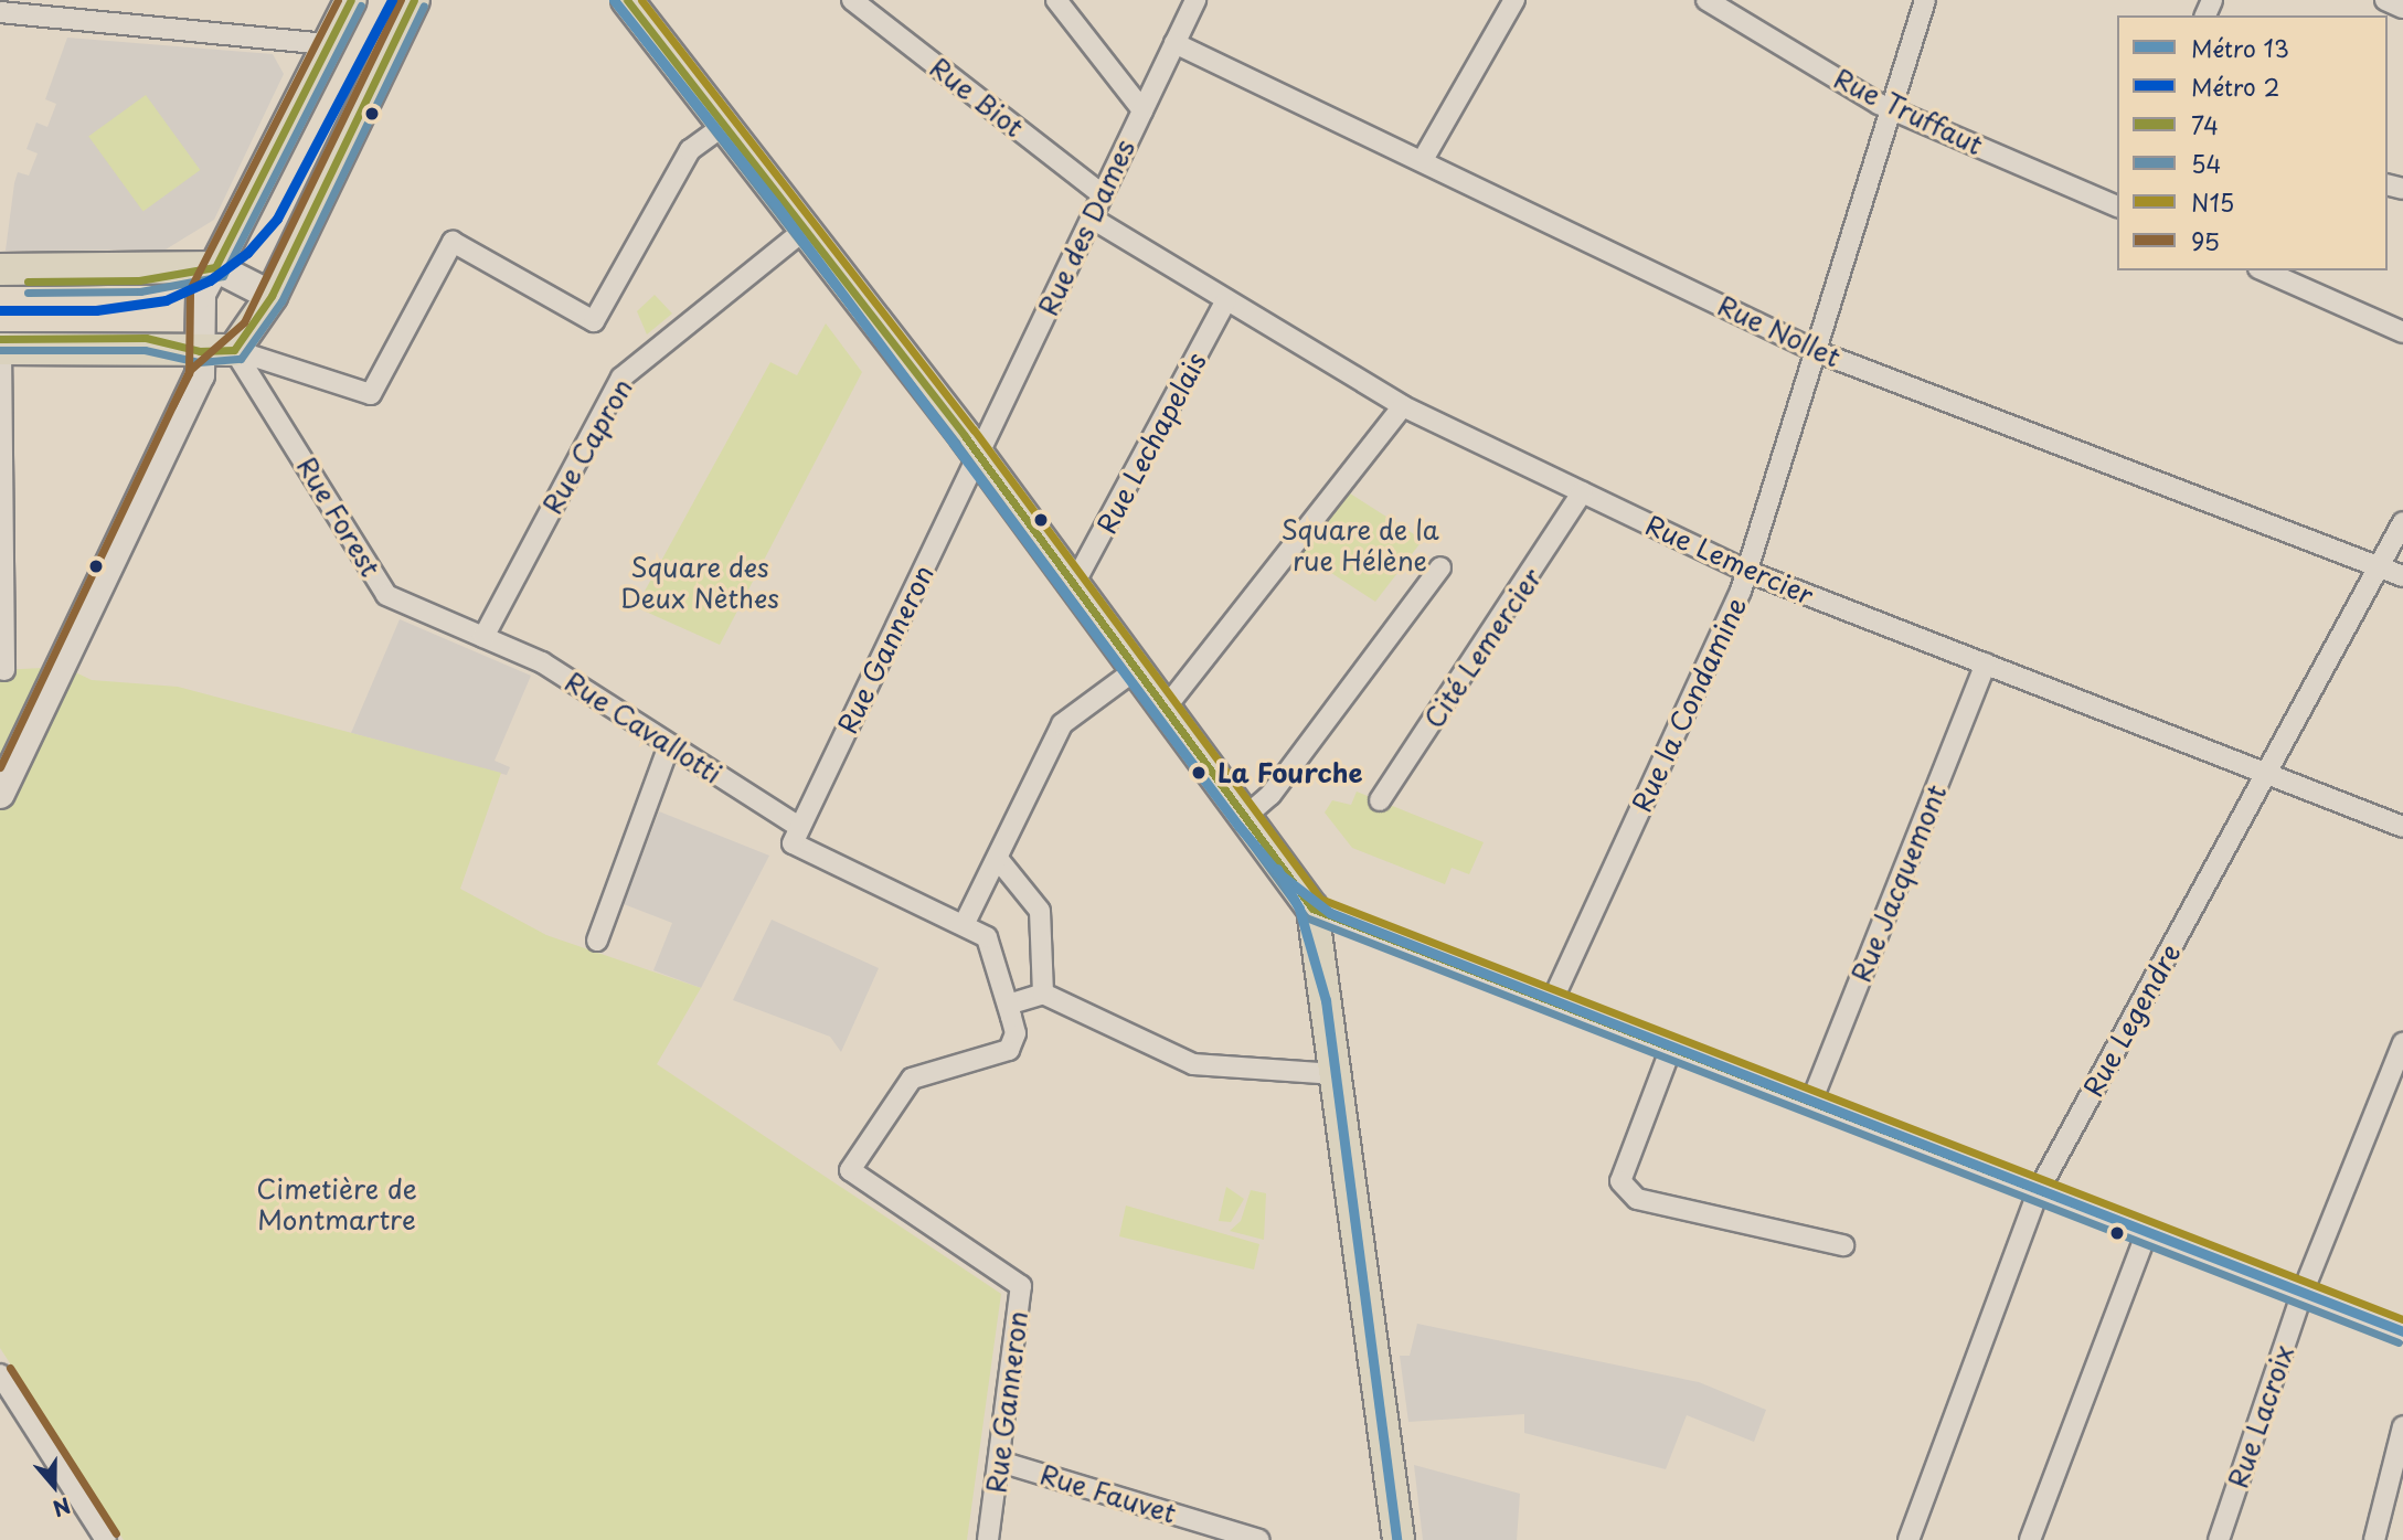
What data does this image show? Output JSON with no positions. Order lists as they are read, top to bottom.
{
  "streets": {
    "street": [
      "Rue Biot",
      "Rue Truffaut",
      "Rue des Dames",
      "Rue Nollet",
      "Rue Lechapelais",
      "Rue Capron",
      "Rue Forest",
      "Rue Lemercier",
      "Cité Lemercier",
      "Rue Ganneron",
      "Rue la Condamine",
      "Rue Cavallotti",
      "Rue Jacquemont",
      "Rue Legendre",
      "Rue Lacroix",
      "Rue Fauvet"
    ]
  },
  "crossings": [
    ["Rue Biot", "Rue des Dames"],
    ["Rue Truffaut", "Rue la Condamine"],
    ["Rue des Dames", "Rue Nollet"],
    ["Rue des Dames", "Rue Lemercier"],
    ["Rue des Dames", "Rue Ganneron"],
    ["Rue Nollet", "Rue la Condamine"],
    ["Rue Nollet", "Rue Legendre"],
    ["Rue Lechapelais", "Rue Lemercier"],
    ["Rue Capron", "Rue Forest"],
    ["Rue Capron", "Rue Cavallotti"],
    ["Rue Forest", "Rue Cavallotti"],
    ["Rue Lemercier", "Cité Lemercier"],
    ["Rue Lemercier", "Rue la Condamine"],
    ["Rue Lemercier", "Rue Jacquemont"],
    ["Rue Lemercier", "Rue Legendre"],
    ["Rue Ganneron", "Rue Cavallotti"],
    ["Rue Ganneron", "Rue Fauvet"]
  ],
  "parks": ["Square de la rue Hélène", "Square des Deux Nèthes", "Cimetière de Montmartre"],
  "places": ["La Fourche"],
  "lines": [
    "metro line 13",
    "metro line 2",
    "transit line 74",
    "transit line N15",
    "transit line 95",
    "transit line 54"
  ],
  "legend": [
    "Métro 13",
    "Métro 2",
    "74",
    "54",
    "N15",
    "95"
  ],
  "north": "bottom"
}
